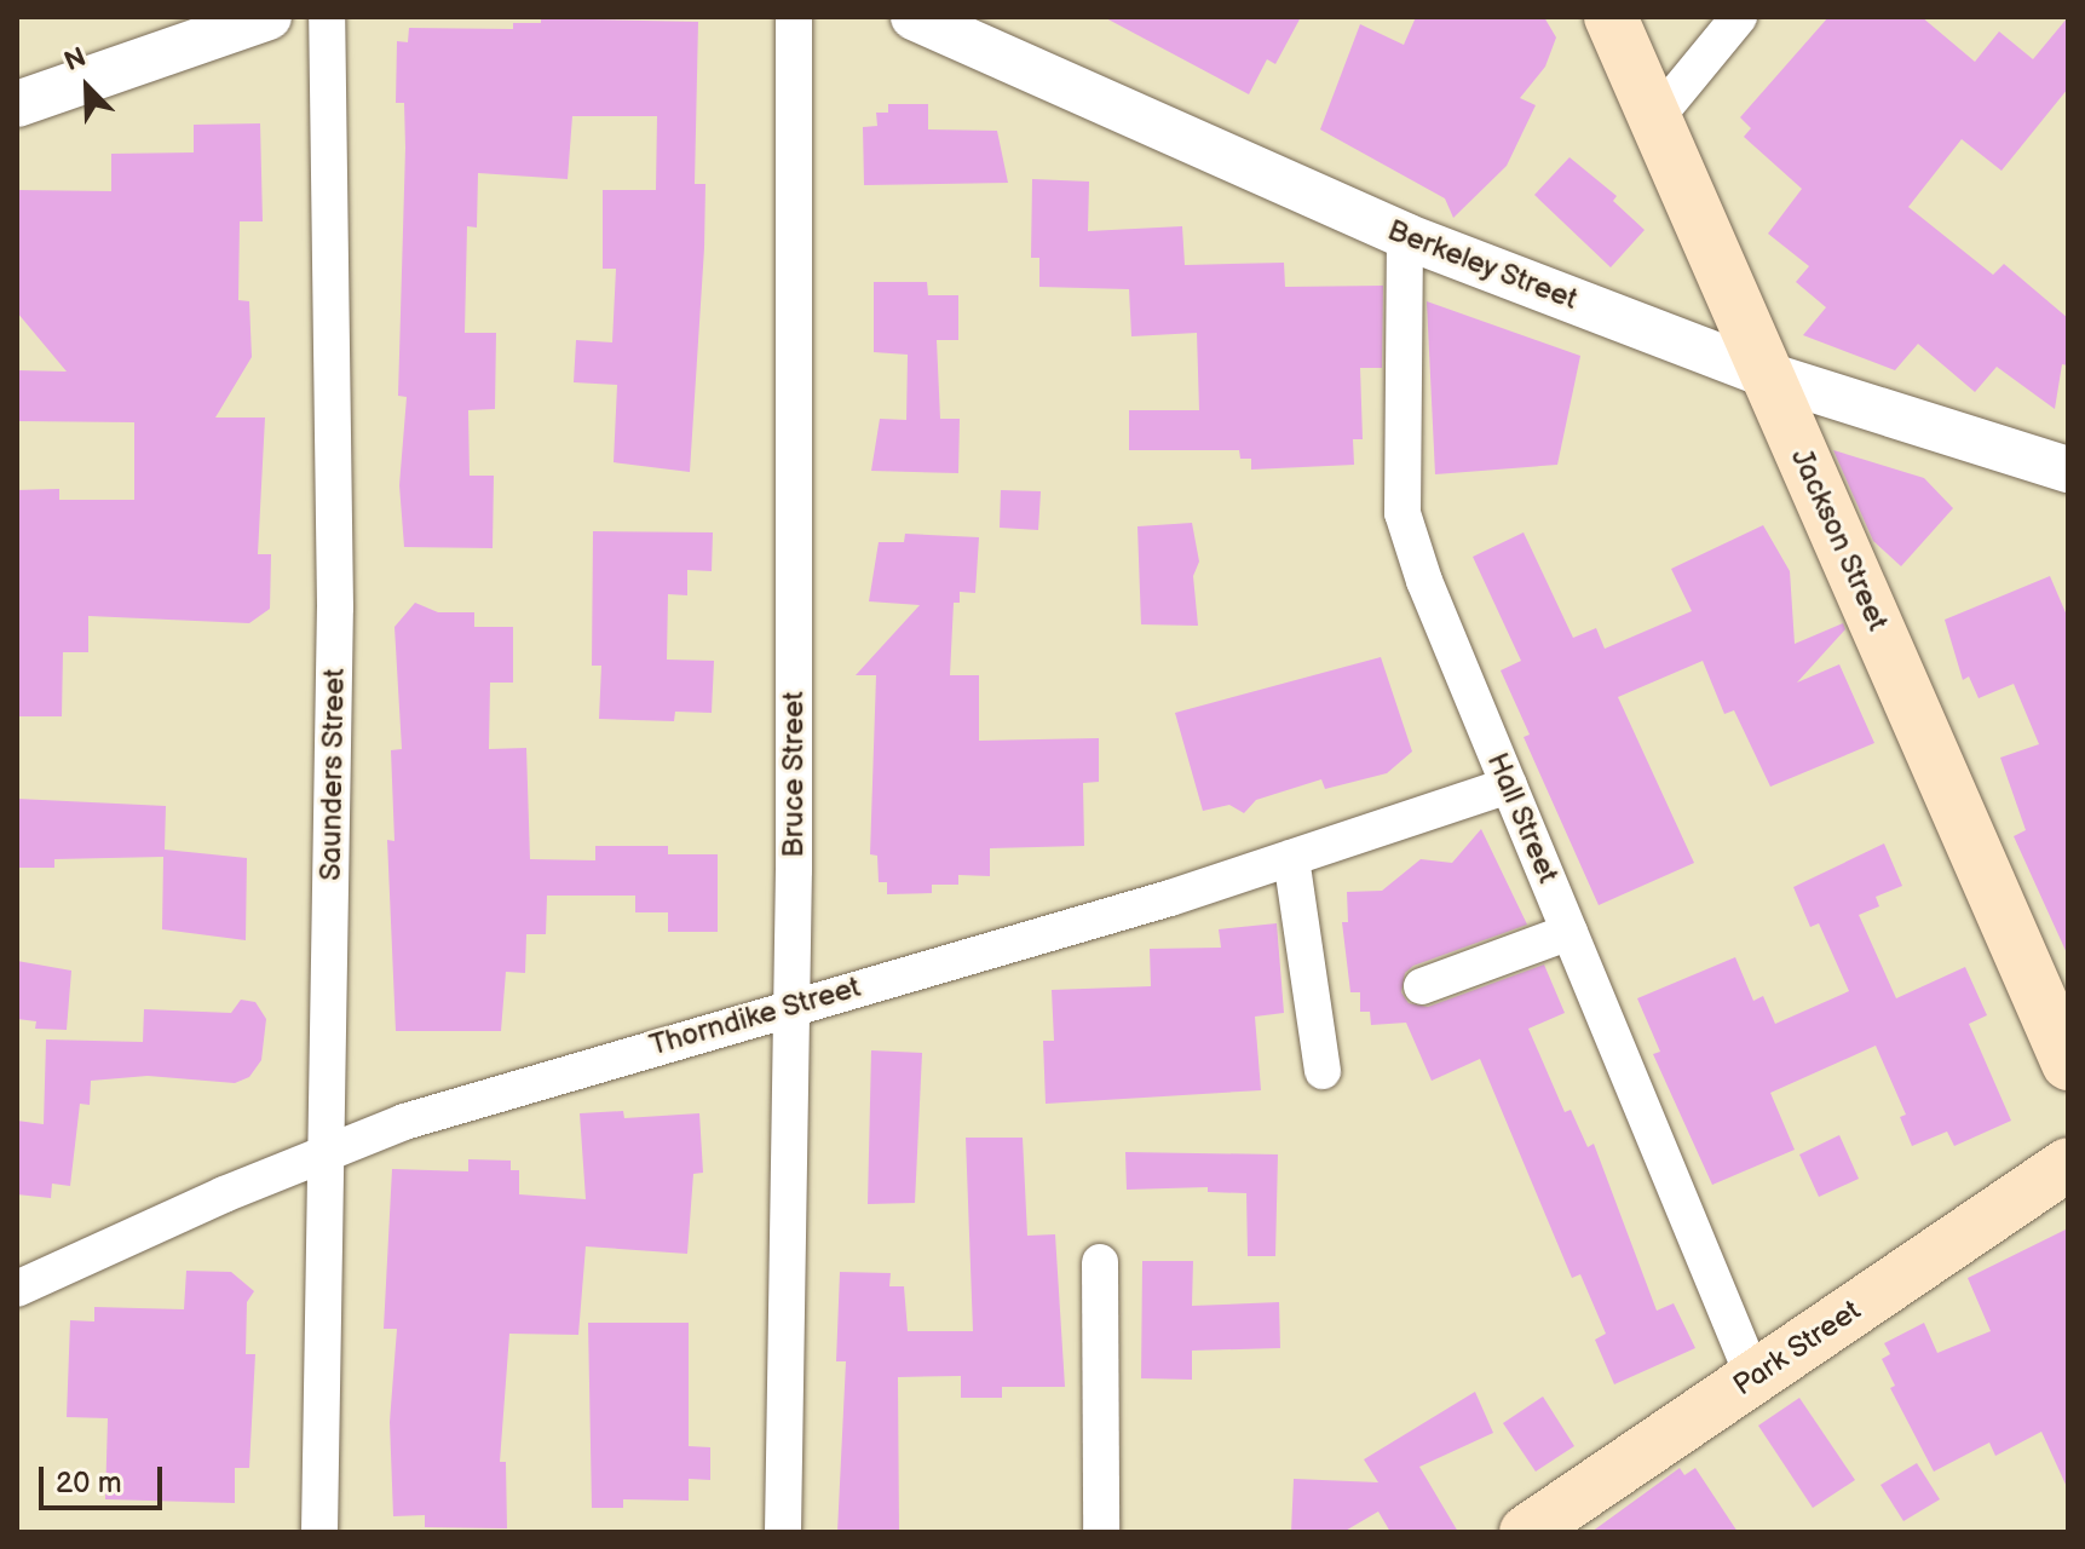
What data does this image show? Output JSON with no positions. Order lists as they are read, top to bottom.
{
  "streets": {
    "main road": ["Jackson Street", "Park Street"],
    "street": [
      "Berkeley Street",
      "Saunders Street",
      "Bruce Street",
      "Hall Street",
      "Thorndike Street"
    ]
  },
  "crossings": [
    ["Berkeley Street", "Jackson Street"],
    ["Berkeley Street", "Hall Street"],
    ["Saunders Street", "Thorndike Street"],
    ["Bruce Street", "Thorndike Street"],
    ["Hall Street", "Thorndike Street"],
    ["Hall Street", "Park Street"]
  ],
  "scale_bar": "20 m",
  "north": "top left"
}
